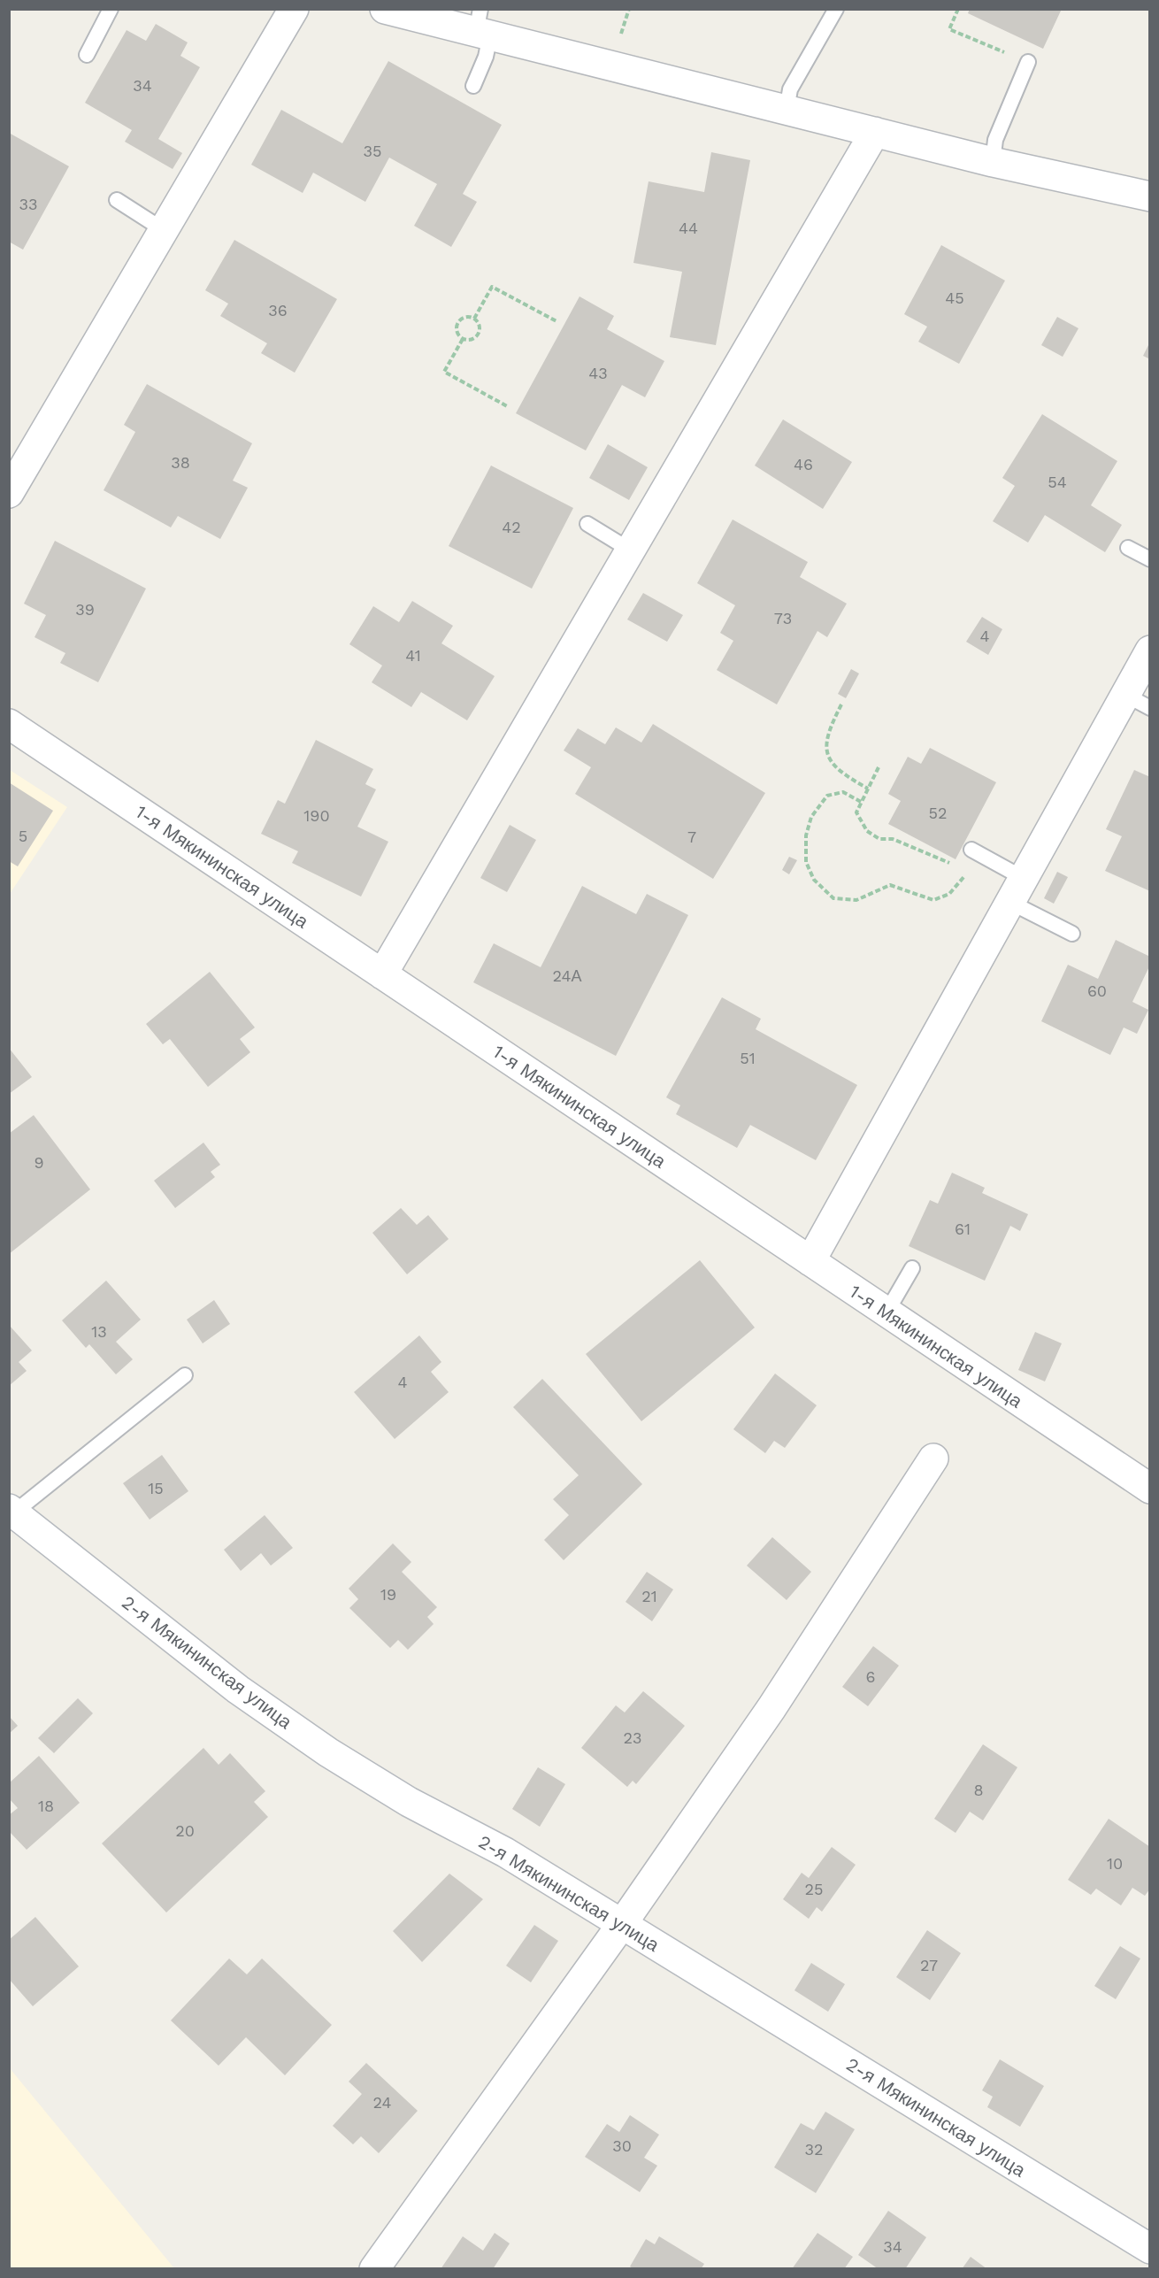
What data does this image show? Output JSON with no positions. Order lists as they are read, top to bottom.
{
  "streets": {
    "street": ["1-я Мякининская улица", "2-я Мякининская улица"]
  },
  "house_numbers": [
    "34",
    "35",
    "33",
    "44",
    "45",
    "36",
    "43",
    "38",
    "46",
    "54",
    "42",
    "39",
    "73",
    "4",
    "41",
    "52",
    "190",
    "5",
    "7",
    "24А",
    "60",
    "51",
    "9",
    "61",
    "13",
    "4",
    "15",
    "19",
    "21",
    "6",
    "23",
    "8",
    "18",
    "20",
    "10",
    "25",
    "27",
    "24",
    "30",
    "32",
    "34"
  ]
}
